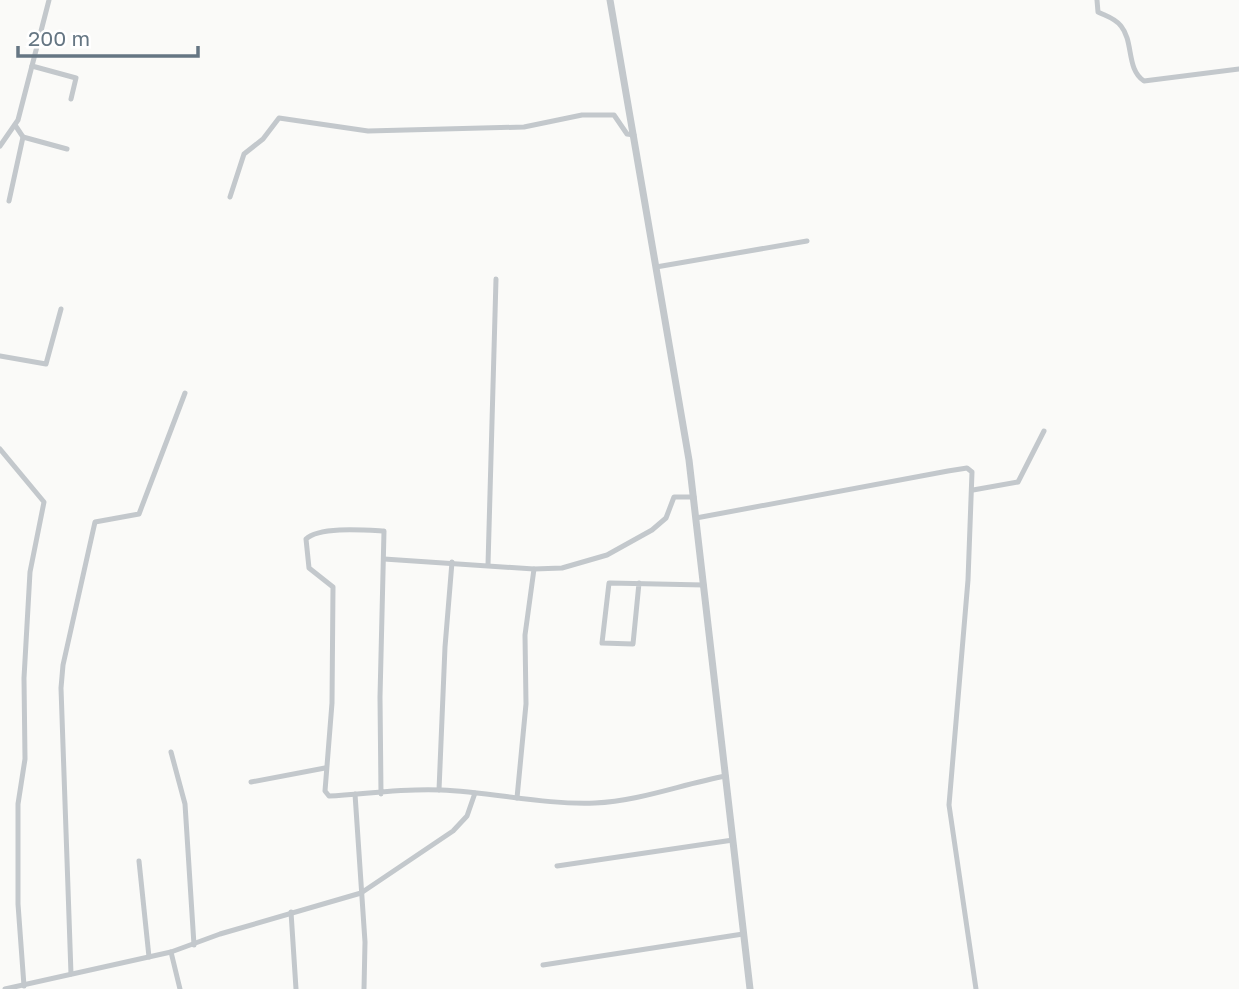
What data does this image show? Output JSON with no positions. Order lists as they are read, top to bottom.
{
  "scale_bar": "200 m"
}
